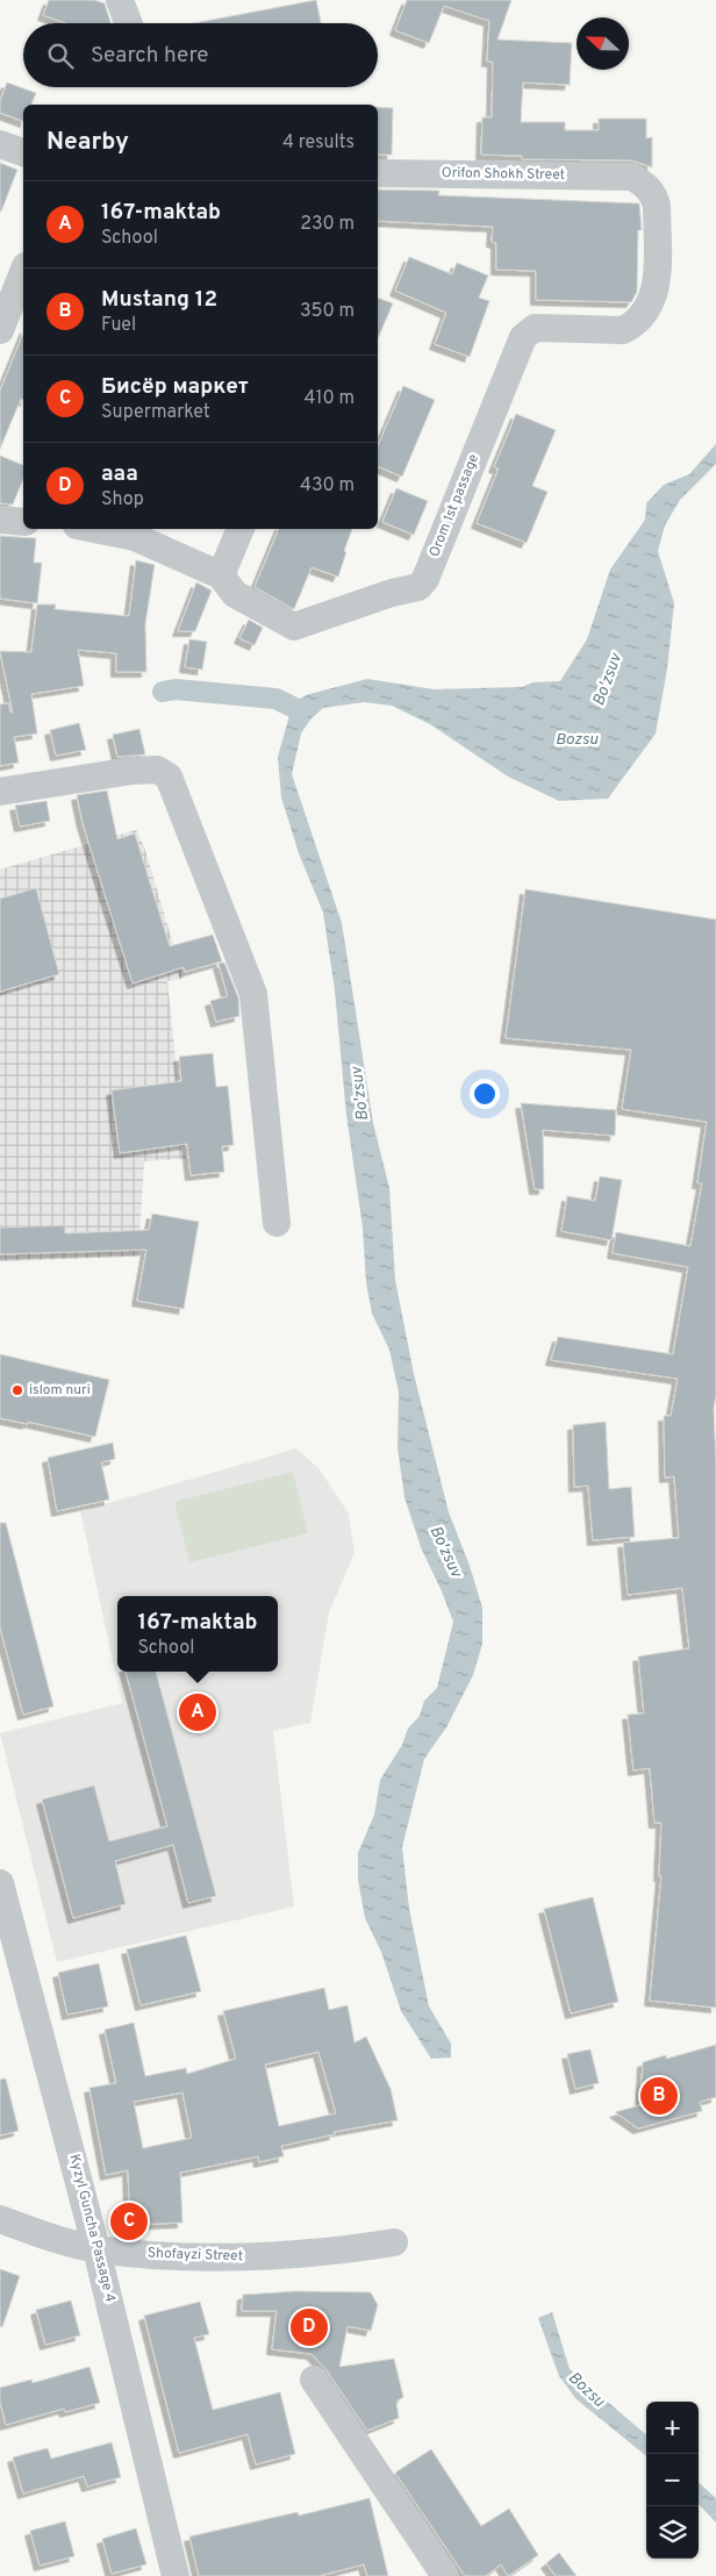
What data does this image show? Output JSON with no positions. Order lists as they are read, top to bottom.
{
  "streets": {
    "street": [
      "Orifon Shokh Street",
      "Orom 1st passage",
      "Kyzyl Guncha Passage 4",
      "Shofayzi Street"
    ]
  },
  "crossings": [
    ["Orifon Shokh Street", "Orom 1st passage"],
    ["Kyzyl Guncha Passage 4", "Shofayzi Street"]
  ],
  "water": ["Bo'zsuv", "Bozsu"],
  "places": ["islom nuri"],
  "north": "left",
  "page": {
    "search": "Search here",
    "heading": ["Nearby", "4 results"],
    "list": [
      {
        "mark": "A",
        "name": "167-maktab",
        "note": "School",
        "value": "230 m"
      },
      {
        "mark": "B",
        "name": "Mustang 12",
        "note": "Fuel",
        "value": "350 m"
      },
      {
        "mark": "C",
        "name": "Бисёр маркет",
        "note": "Supermarket",
        "value": "410 m"
      },
      {
        "mark": "D",
        "name": "ааа",
        "note": "Shop",
        "value": "430 m"
      }
    ],
    "popup": ["167-maktab", "School"],
    "pins": [
      "A",
      "B",
      "C",
      "D"
    ],
    "map_buttons": ["+", "−"]
  }
}
